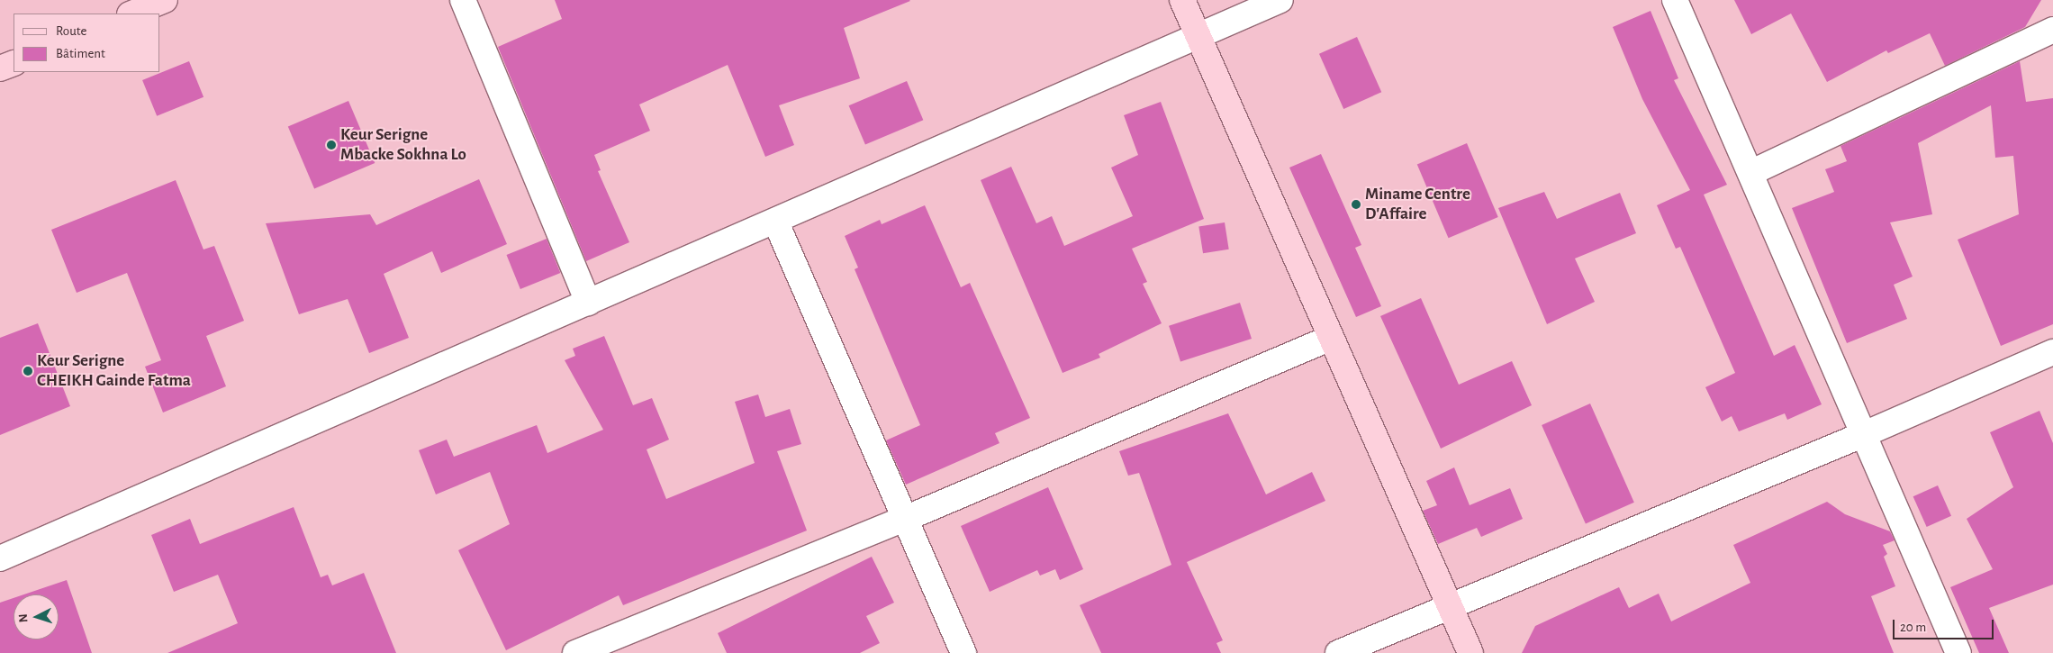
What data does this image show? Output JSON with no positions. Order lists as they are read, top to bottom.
{
  "places": ["Keur Serigne Mbacke Sokhna Lo", "Miname Centre D'Affaire", "Keur Serigne CHEIKH Gainde Fatma"],
  "legend": ["Route", "Bâtiment"],
  "scale_bar": "20 m",
  "north": "left"
}
